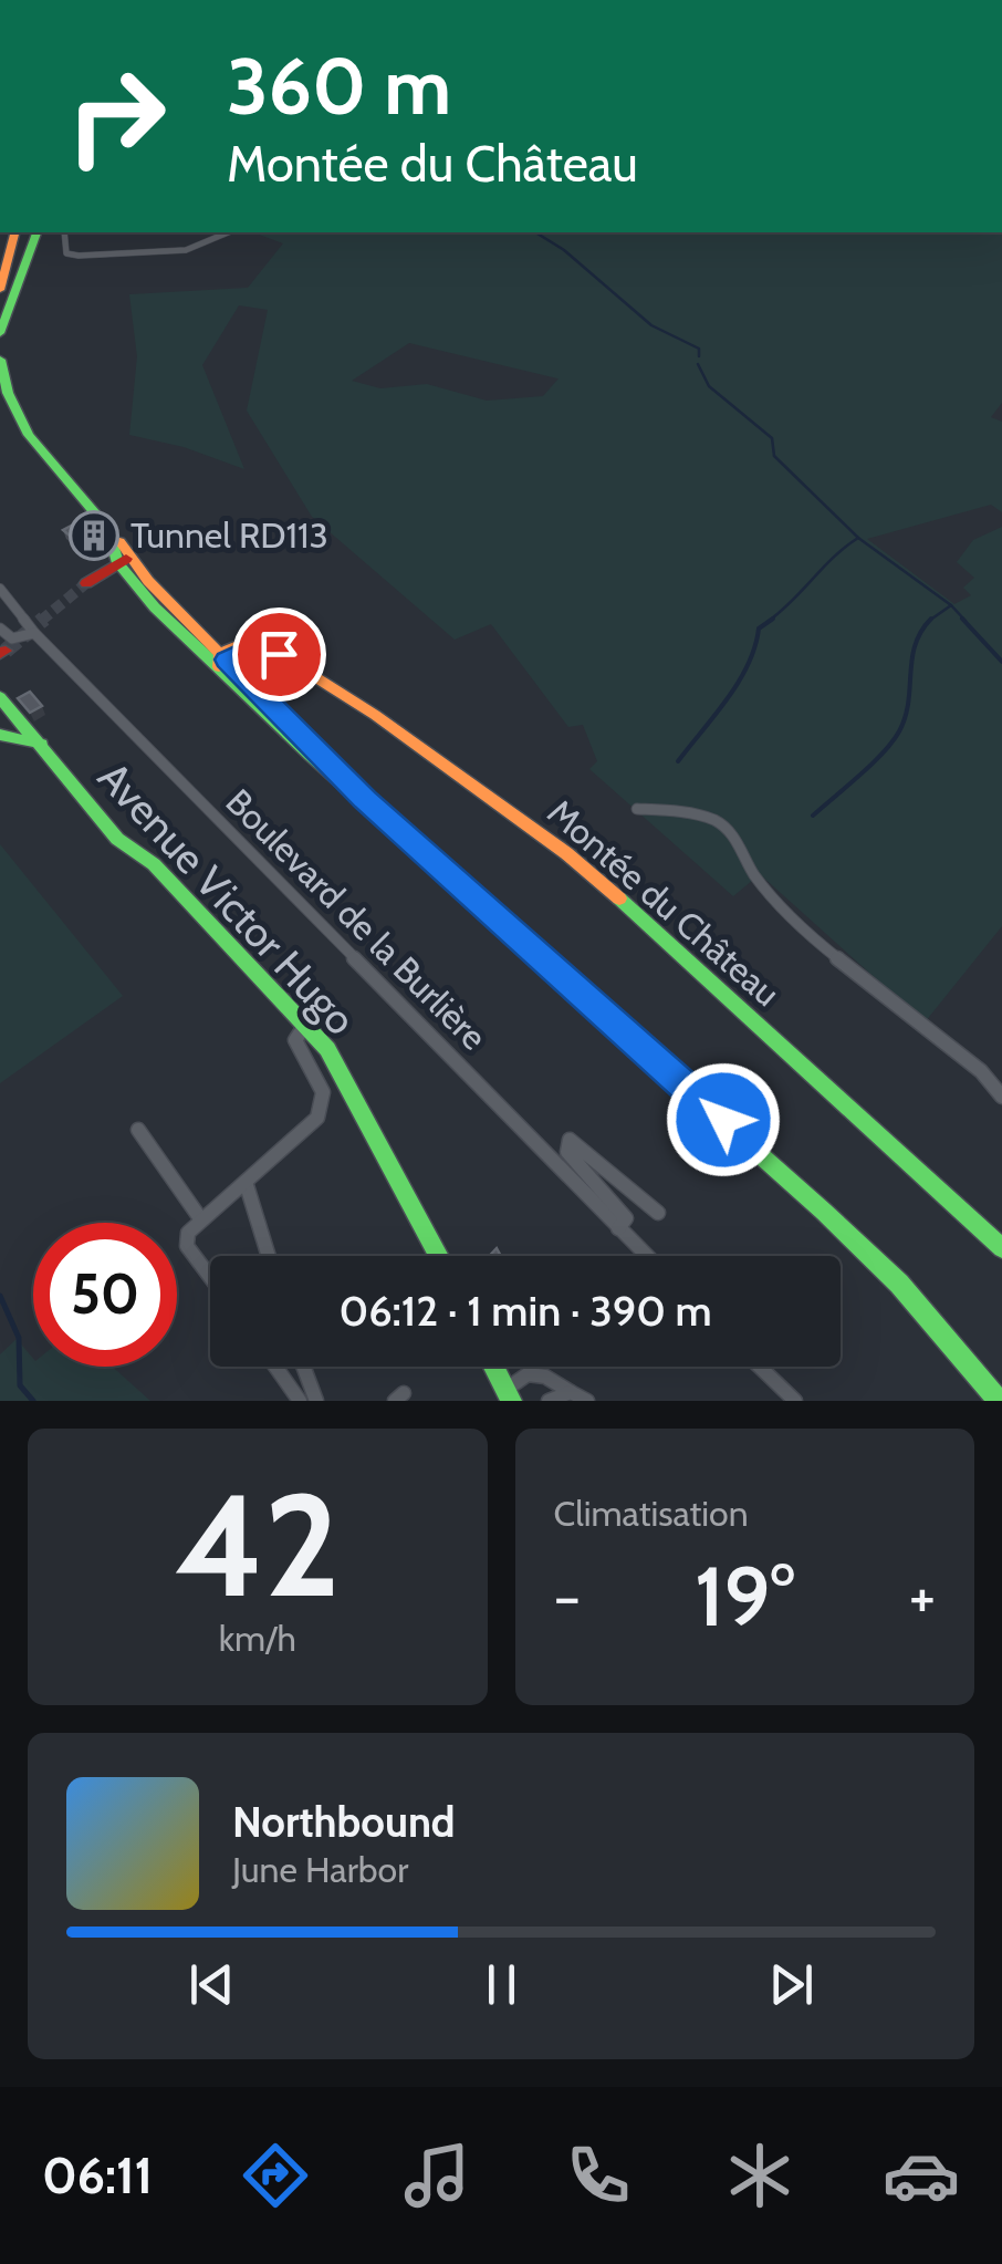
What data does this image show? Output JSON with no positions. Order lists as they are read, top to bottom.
{
  "streets": {
    "main road": ["Avenue Victor Hugo", "Montée du Château"],
    "street": ["Boulevard de la Burlière"]
  },
  "places": {
    "building": ["Tunnel RD113"]
  },
  "page": {
    "turn": ["360 m", "Montée du Château"],
    "limit": "50",
    "trip": "06:12 · 1 min · 390 m",
    "tile": [
      ["42", "km/h"],
      "Climatisation"
    ],
    "heat": ["−", "19°", "+"],
    "song": ["Northbound", "June Harbor"],
    "tabs": "06:11"
  }
}
